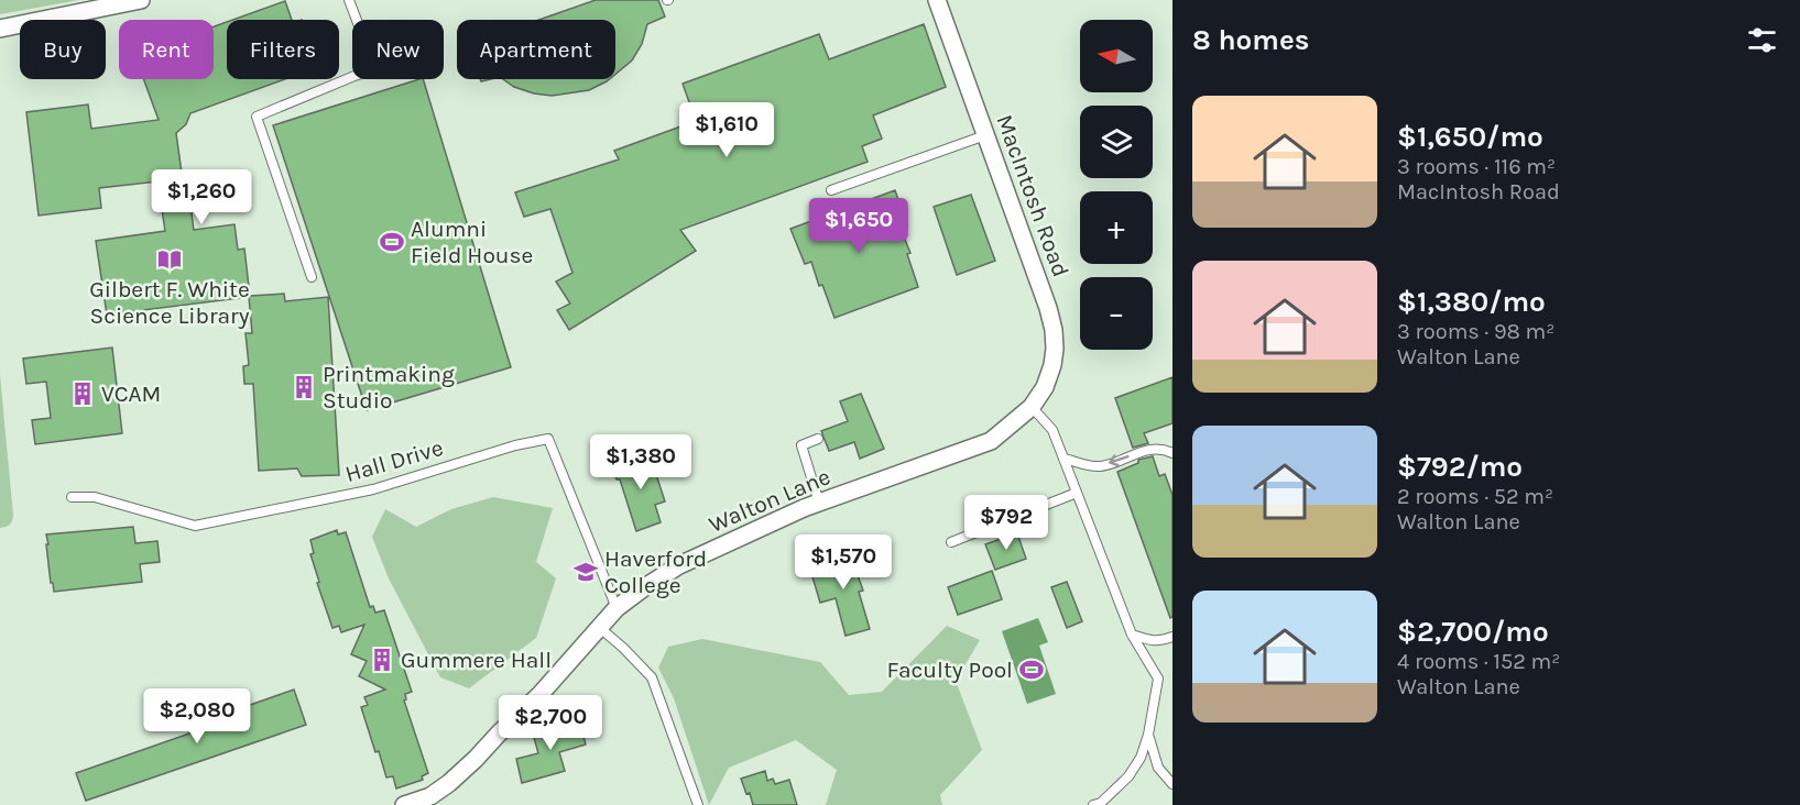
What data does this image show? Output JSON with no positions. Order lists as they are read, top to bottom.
{
  "streets": {
    "street": ["MacIntosh Road", "Walton Lane"],
    "lane": ["Hall Drive"]
  },
  "crossings": [
    ["MacIntosh Road", "Walton Lane"],
    ["Hall Drive", "Walton Lane"]
  ],
  "places": {
    "sports": ["Alumni Field House", "Faculty Pool"],
    "library": ["Gilbert F. White Science Library"],
    "building": ["Printmaking Studio", "VCAM", "Gummere Hall"],
    "school or university": ["Haverford College"]
  },
  "north": "left",
  "page": {
    "heading": "8 homes",
    "map_buttons": ["+", "−"],
    "chip": [
      "Buy",
      "Rent",
      "Filters",
      "New",
      "Apartment"
    ],
    "list": [
      {
        "name": "$1,650/mo",
        "note": "3 rooms · 116 m² · MacIntosh Road"
      },
      {
        "name": "$1,380/mo",
        "note": "3 rooms · 98 m² · Walton Lane"
      },
      {
        "name": "$792/mo",
        "note": "2 rooms · 52 m² · Walton Lane"
      },
      {
        "name": "$2,700/mo",
        "note": "4 rooms · 152 m² · Walton Lane"
      }
    ],
    "price": [
      "$1,610",
      "$1,260",
      "$1,650",
      "$1,380",
      "$792",
      "$1,570",
      "$2,080",
      "$2,700"
    ]
  }
}
